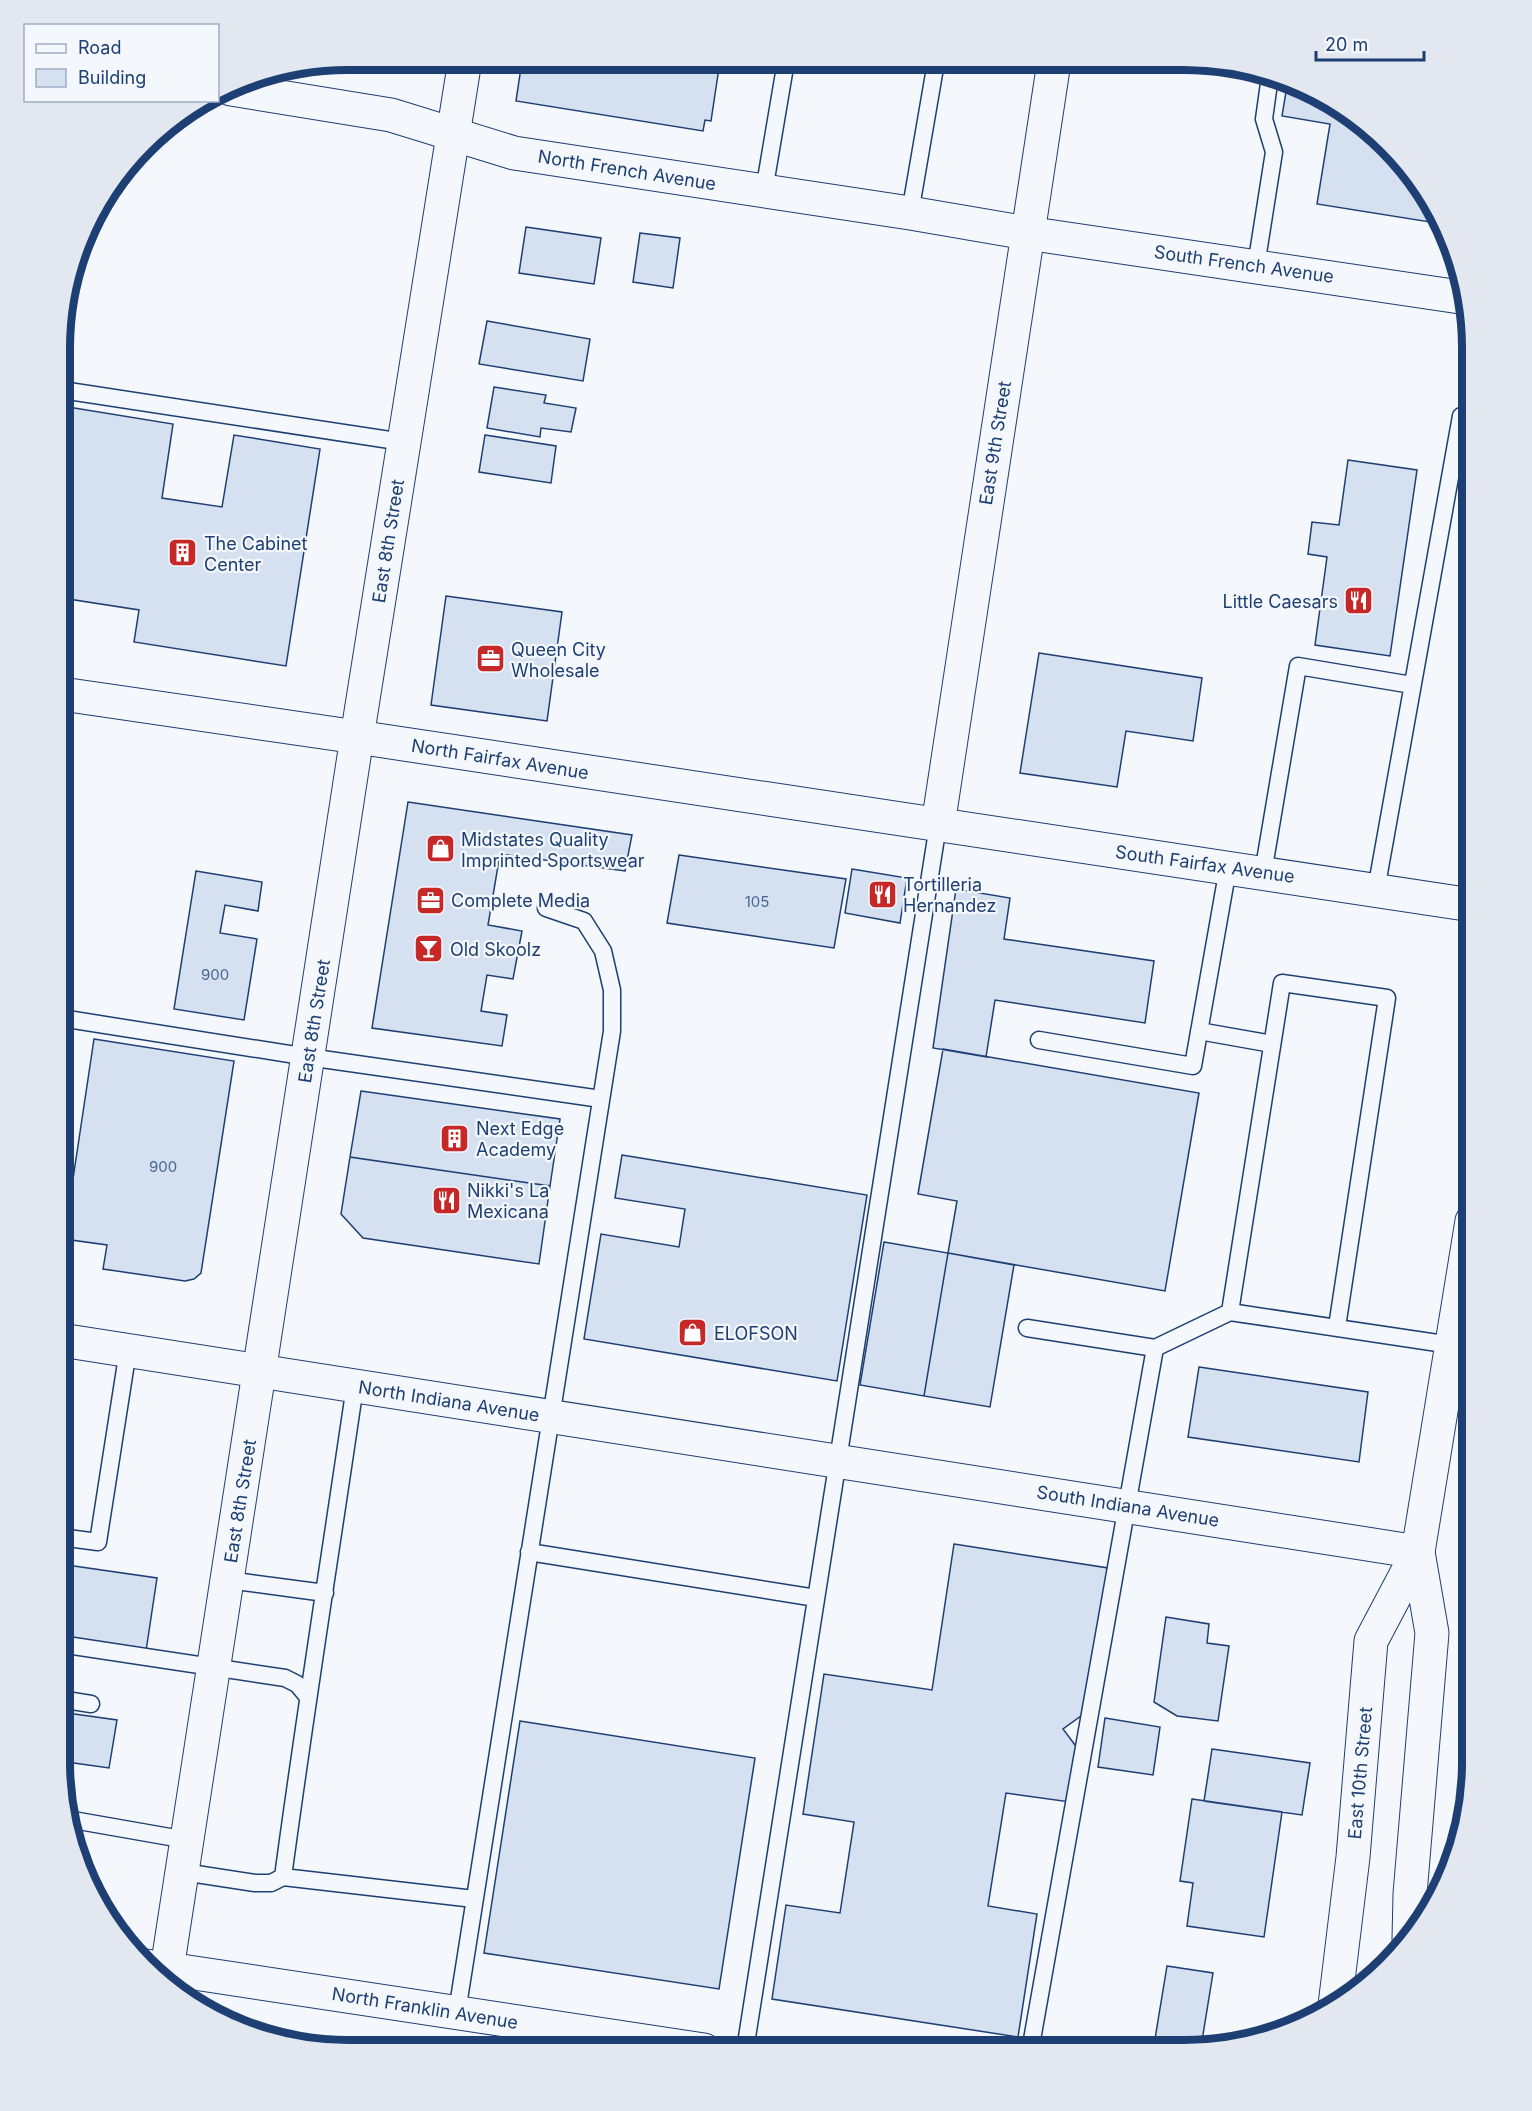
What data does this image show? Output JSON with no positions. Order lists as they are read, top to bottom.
{
  "streets": {
    "street": [
      "North French Avenue",
      "South French Avenue",
      "East 9th Street",
      "East 8th Street",
      "North Fairfax Avenue",
      "South Fairfax Avenue",
      "North Indiana Avenue",
      "South Indiana Avenue",
      "East 10th Street",
      "North Franklin Avenue"
    ]
  },
  "crossings": [
    ["North French Avenue", "South French Avenue"],
    ["North French Avenue", "East 9th Street"],
    ["North French Avenue", "East 8th Street"],
    ["South French Avenue", "East 9th Street"],
    ["East 9th Street", "North Fairfax Avenue"],
    ["East 9th Street", "South Fairfax Avenue"],
    ["East 8th Street", "North Fairfax Avenue"],
    ["East 8th Street", "North Indiana Avenue"],
    ["North Fairfax Avenue", "South Fairfax Avenue"],
    ["North Indiana Avenue", "South Indiana Avenue"],
    ["South Indiana Avenue", "East 10th Street"]
  ],
  "places": {
    "building": ["The Cabinet Center", "Next Edge Academy"],
    "restaurant": ["Little Caesars", "Tortilleria Hernandez", "Nikki's La Mexicana"],
    "office": ["Queen City Wholesale", "Complete Media"],
    "shop": ["Midstates Quality Imprinted Sportswear", "ELOFSON"],
    "bar": ["Old Skoolz"]
  },
  "house_numbers": ["105", "900", "900"],
  "legend": ["Road", "Building"],
  "scale_bar": "20 m"
}
